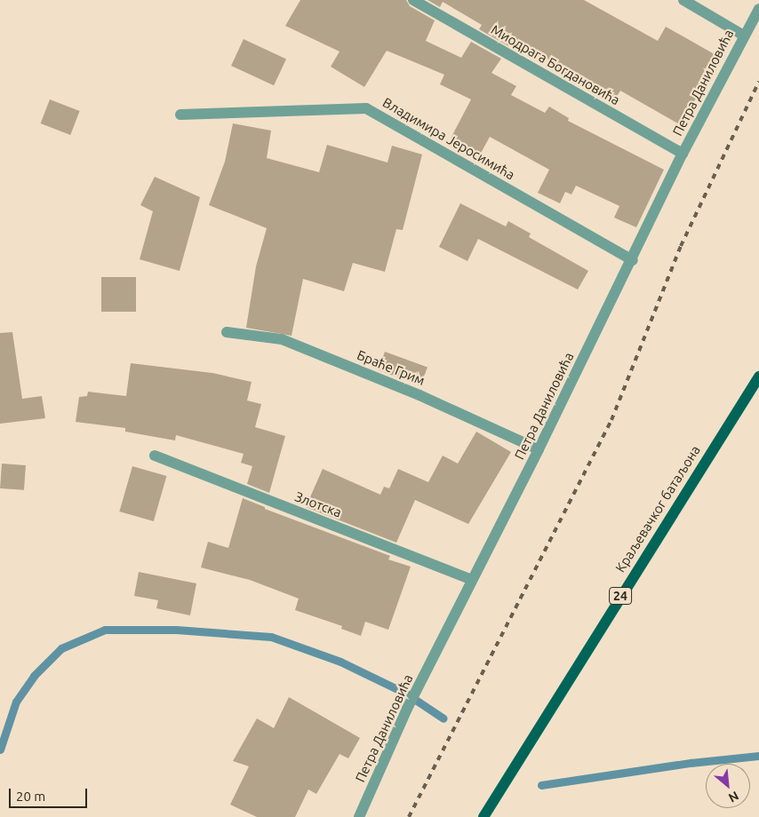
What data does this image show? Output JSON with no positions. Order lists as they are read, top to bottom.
{
  "streets": {
    "main road": ["Краљевачког батаљона", "24"],
    "street": [
      "Миодрага Богдановића",
      "Петра Даниловића",
      "Владимира Јеросимића",
      "Браће Грим",
      "Злотска"
    ]
  },
  "crossings": [
    ["Миодрага Богдановића", "Петра Даниловића"],
    ["Петра Даниловића", "Владимира Јеросимића"],
    ["Петра Даниловића", "Браће Грим"],
    ["Петра Даниловића", "Злотска"]
  ],
  "scale_bar": "20 m",
  "north": "bottom right"
}
